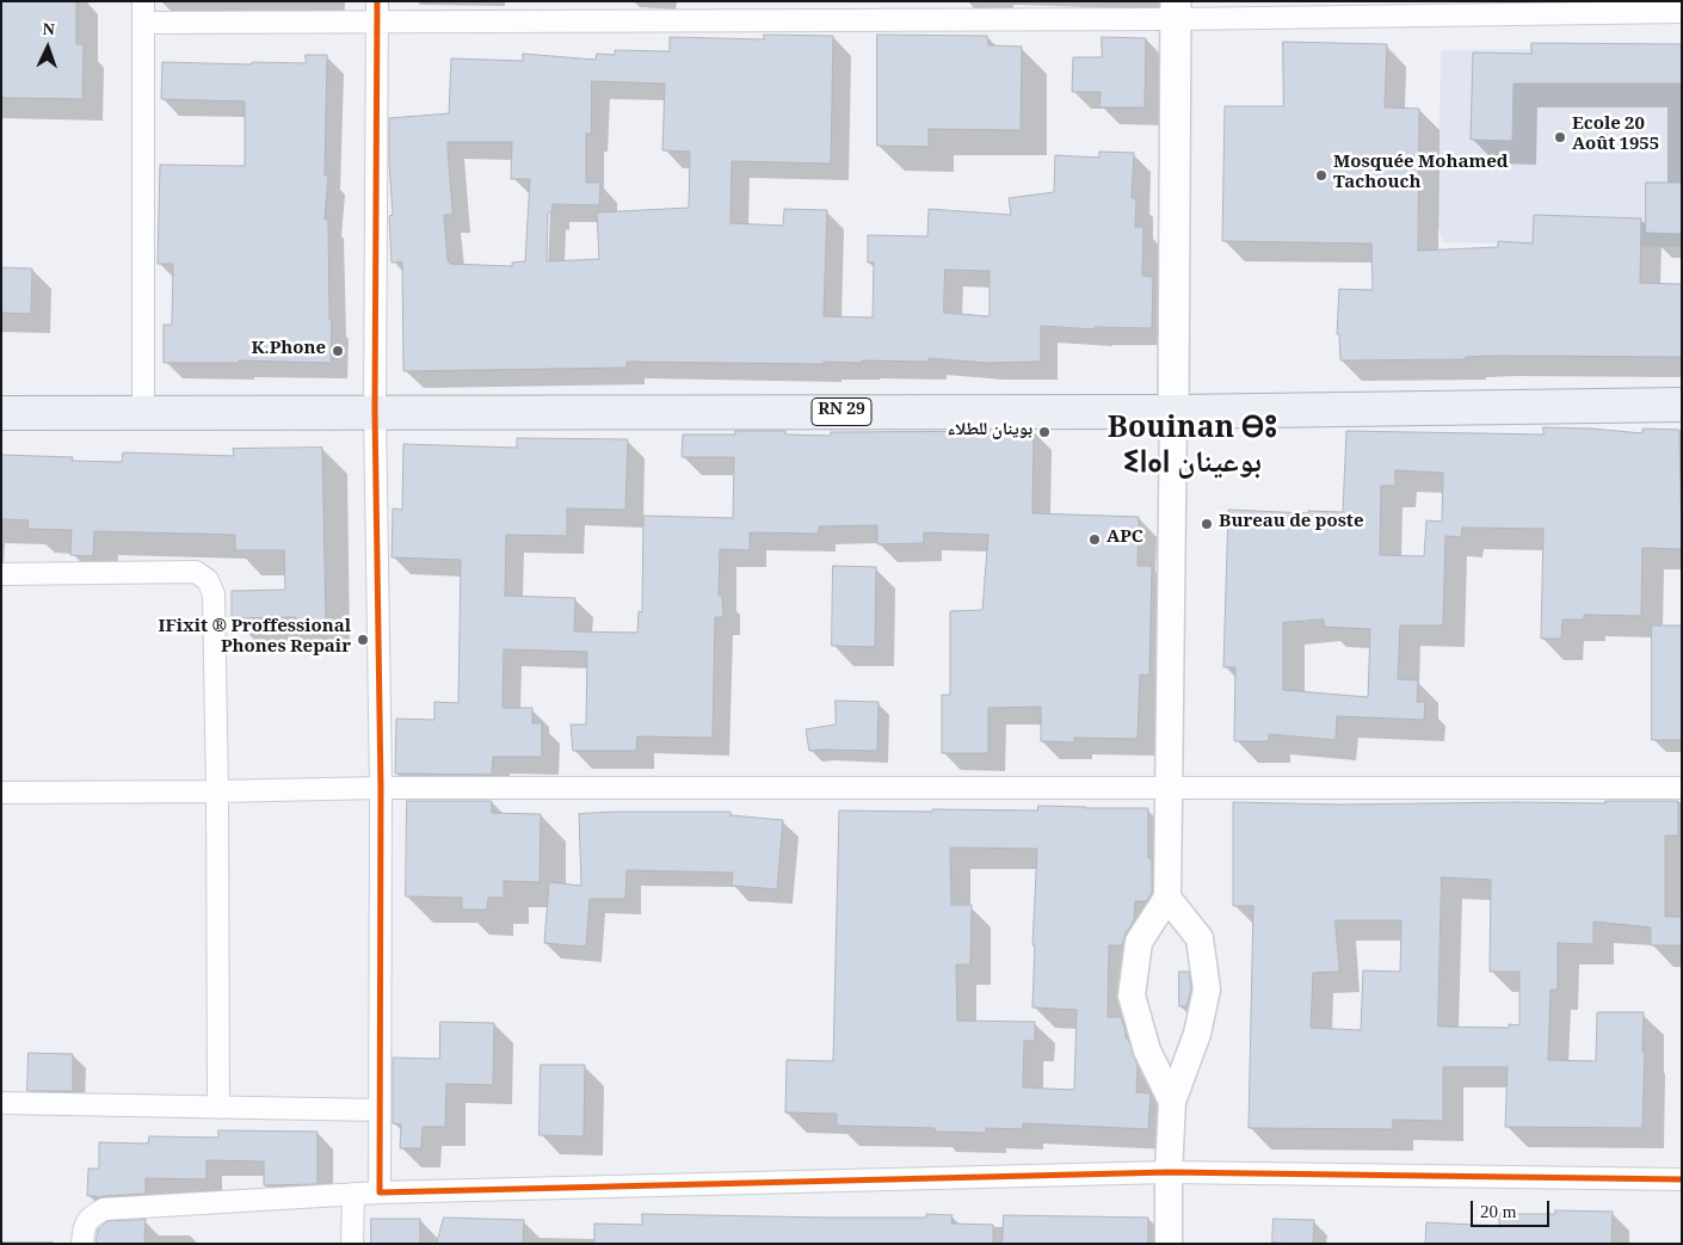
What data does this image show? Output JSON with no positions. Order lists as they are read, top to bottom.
{
  "streets": {
    "main road": ["RN 29"]
  },
  "districts": ["Bouinan ⴱⵓ ⵉⵏⴰⵏ بوعينان"],
  "places": [
    "Ecole 20 Août 1955",
    "Mosquée Mohamed Tachouch",
    "K.Phone",
    "بوينان للطلاء",
    "Bureau de poste",
    "APC",
    "IFixit ® Proffessional Phones Repair"
  ],
  "scale_bar": "20 m",
  "north": "top"
}
